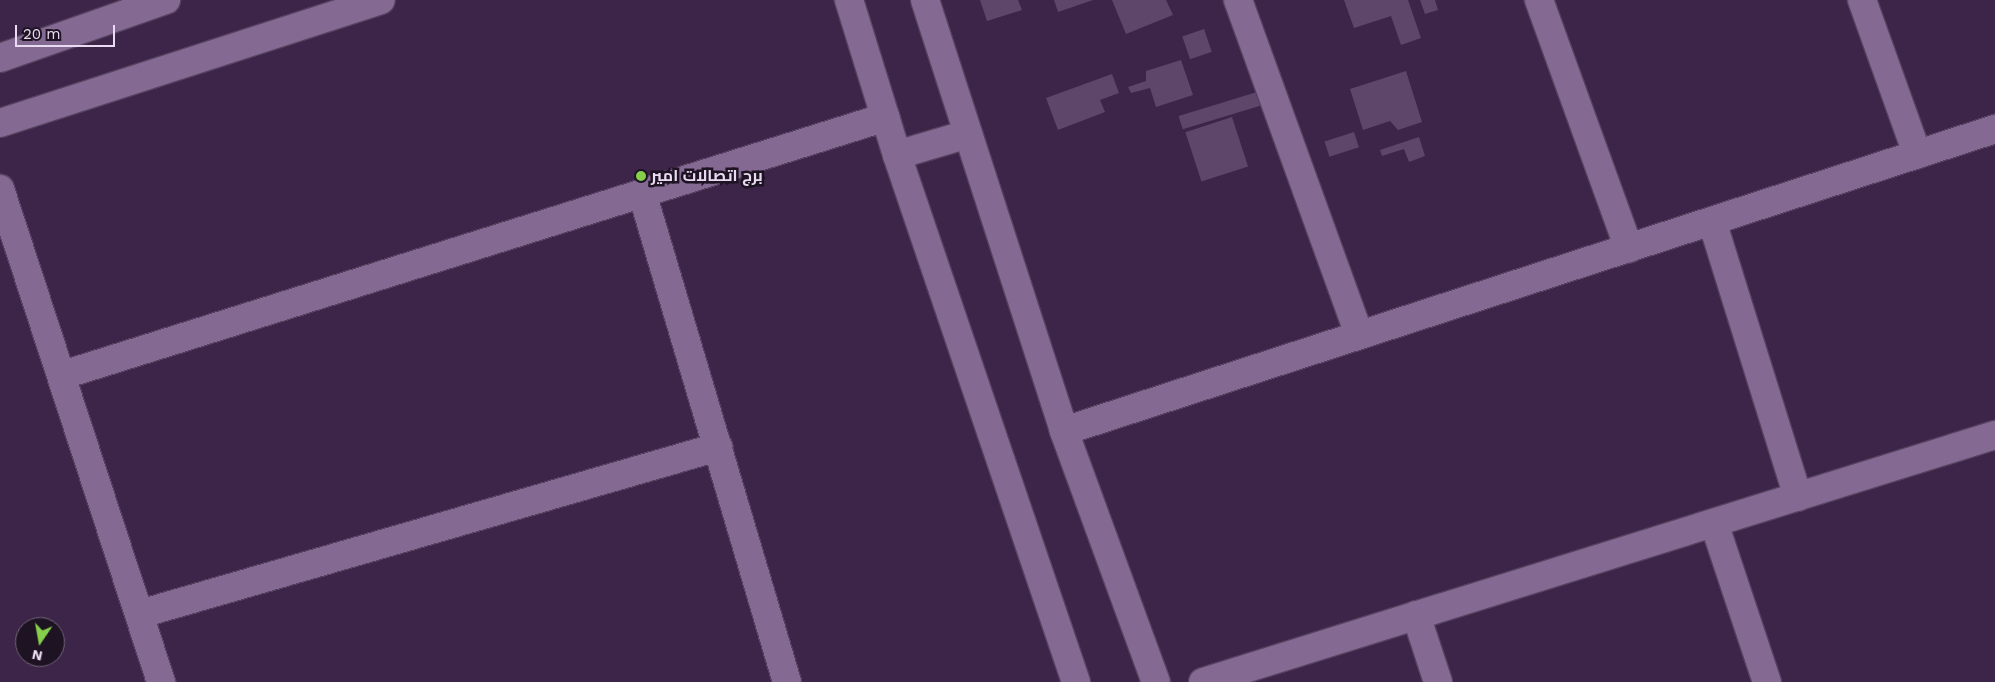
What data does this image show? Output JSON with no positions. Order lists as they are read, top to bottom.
{
  "places": ["برج اتصالات امير"],
  "scale_bar": "20 m",
  "north": "bottom"
}
